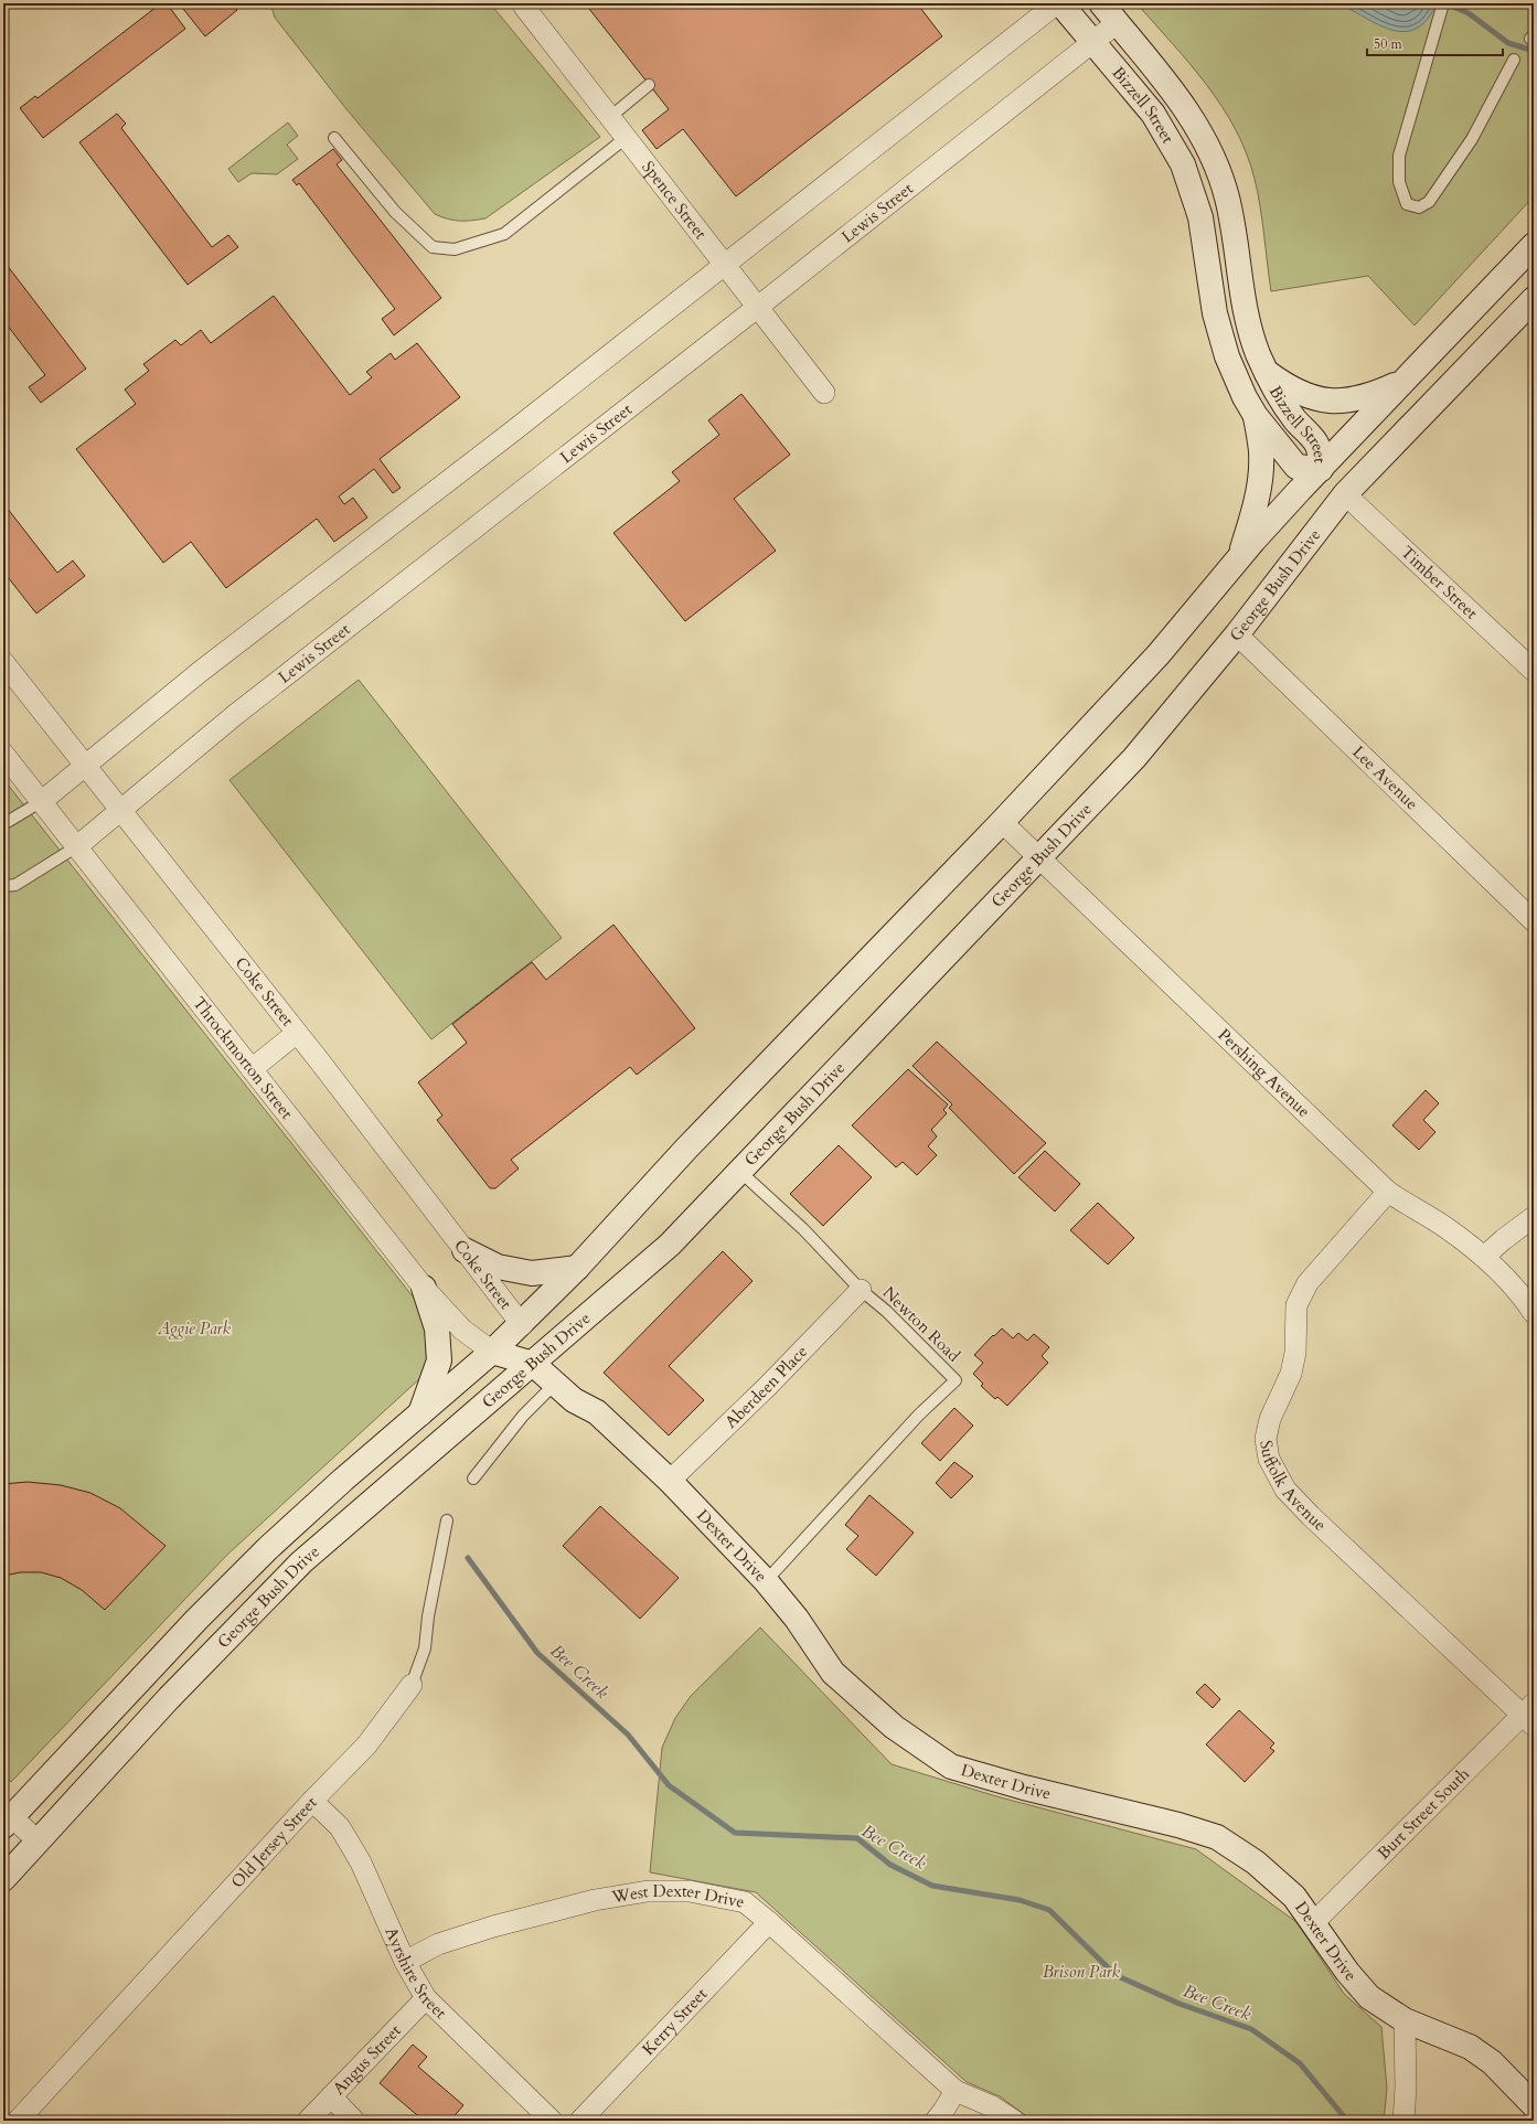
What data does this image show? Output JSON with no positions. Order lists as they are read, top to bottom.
{
  "streets": {
    "main road": ["Bizzell Street", "George Bush Drive", "Dexter Drive"],
    "street": [
      "Spence Street",
      "Lewis Street",
      "Timber Street",
      "Lee Avenue",
      "Coke Street",
      "Throckmorton Street",
      "Pershing Avenue",
      "Aberdeen Place",
      "Suffolk Avenue",
      "Burt Street South",
      "Old Jersey Street",
      "West Dexter Drive",
      "Ayrshire Street",
      "Kerry Street",
      "Angus Street"
    ],
    "lane": ["Newton Road"]
  },
  "crossings": [
    ["Bizzell Street", "Lewis Street"],
    ["Bizzell Street", "George Bush Drive"],
    ["Spence Street", "Lewis Street"],
    ["Lewis Street", "Coke Street"],
    ["Lewis Street", "Throckmorton Street"],
    ["Timber Street", "George Bush Drive"],
    ["George Bush Drive", "Lee Avenue"],
    ["George Bush Drive", "Coke Street"],
    ["George Bush Drive", "Throckmorton Street"],
    ["George Bush Drive", "Pershing Avenue"],
    ["George Bush Drive", "Newton Road"],
    ["George Bush Drive", "Dexter Drive"],
    ["Pershing Avenue", "Suffolk Avenue"],
    ["Newton Road", "Aberdeen Place"],
    ["Newton Road", "Dexter Drive"],
    ["Aberdeen Place", "Dexter Drive"],
    ["Suffolk Avenue", "Burt Street South"],
    ["Dexter Drive", "Burt Street South"],
    ["Old Jersey Street", "Ayrshire Street"],
    ["West Dexter Drive", "Ayrshire Street"],
    ["West Dexter Drive", "Kerry Street"],
    ["Ayrshire Street", "Angus Street"]
  ],
  "water": ["Bee Creek"],
  "parks": ["Aggie Park", "Brison Park"],
  "scale_bar": "50 m"
}
